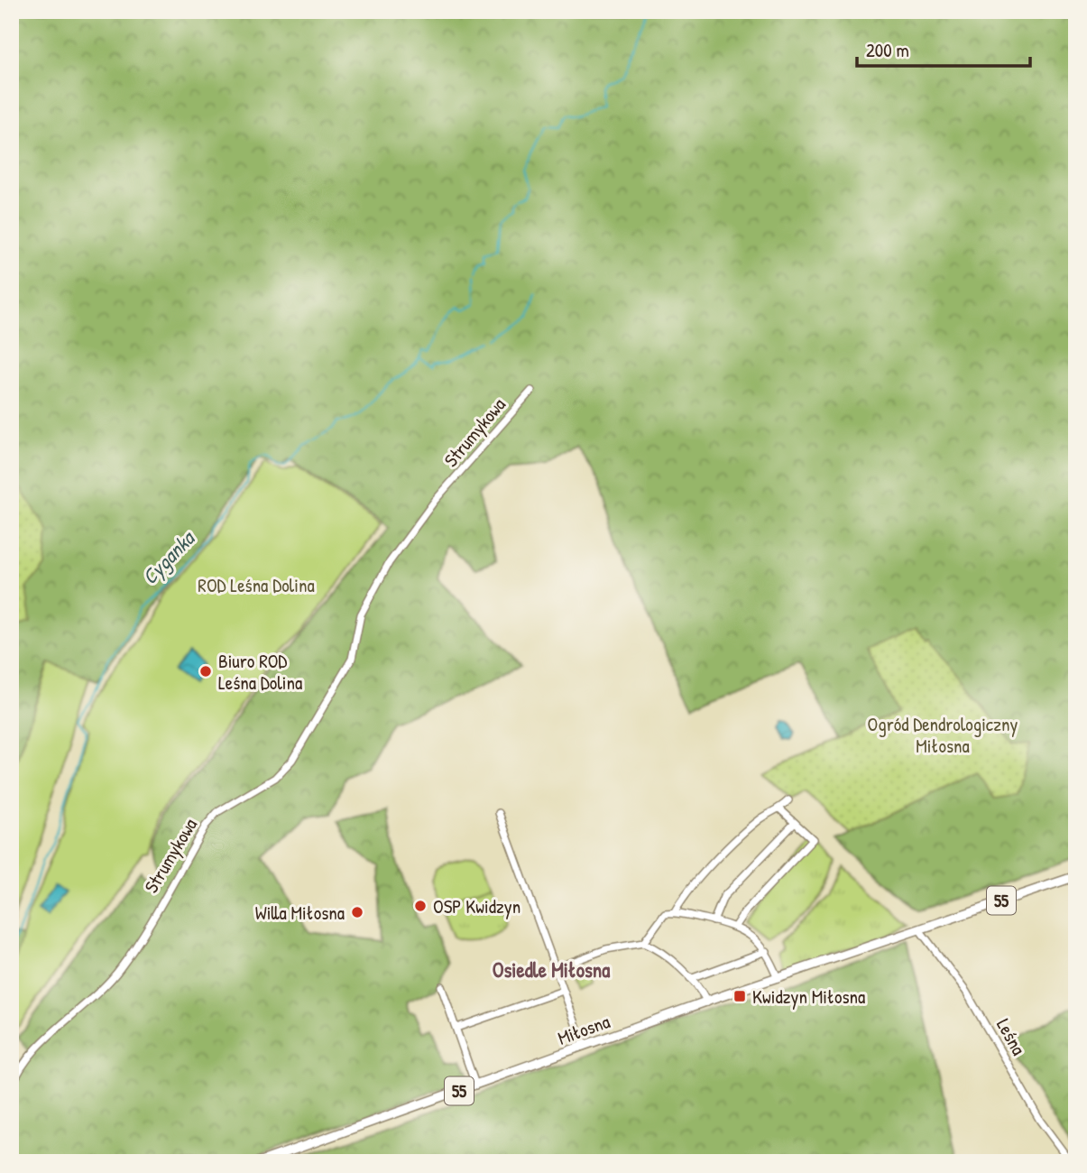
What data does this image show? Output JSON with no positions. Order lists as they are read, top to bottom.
{
  "streets": {
    "main road": ["55", "Miłosna"],
    "street": ["Strumykowa", "Leśna"]
  },
  "crossings": [
    ["55", "Miłosna"],
    ["55", "Leśna"],
    ["Miłosna", "Leśna"]
  ],
  "districts": ["Osiedle Miłosna"],
  "water": ["Cyganka"],
  "parks": ["ROD Leśna Dolina", "Ogród Dendrologiczny Miłosna"],
  "places": {
    "other": ["Biuro ROD Leśna Dolina", "OSP Kwidzyn", "Willa Miłosna"],
    "transit": ["Kwidzyn Miłosna"]
  },
  "scale_bar": "200 m"
}
